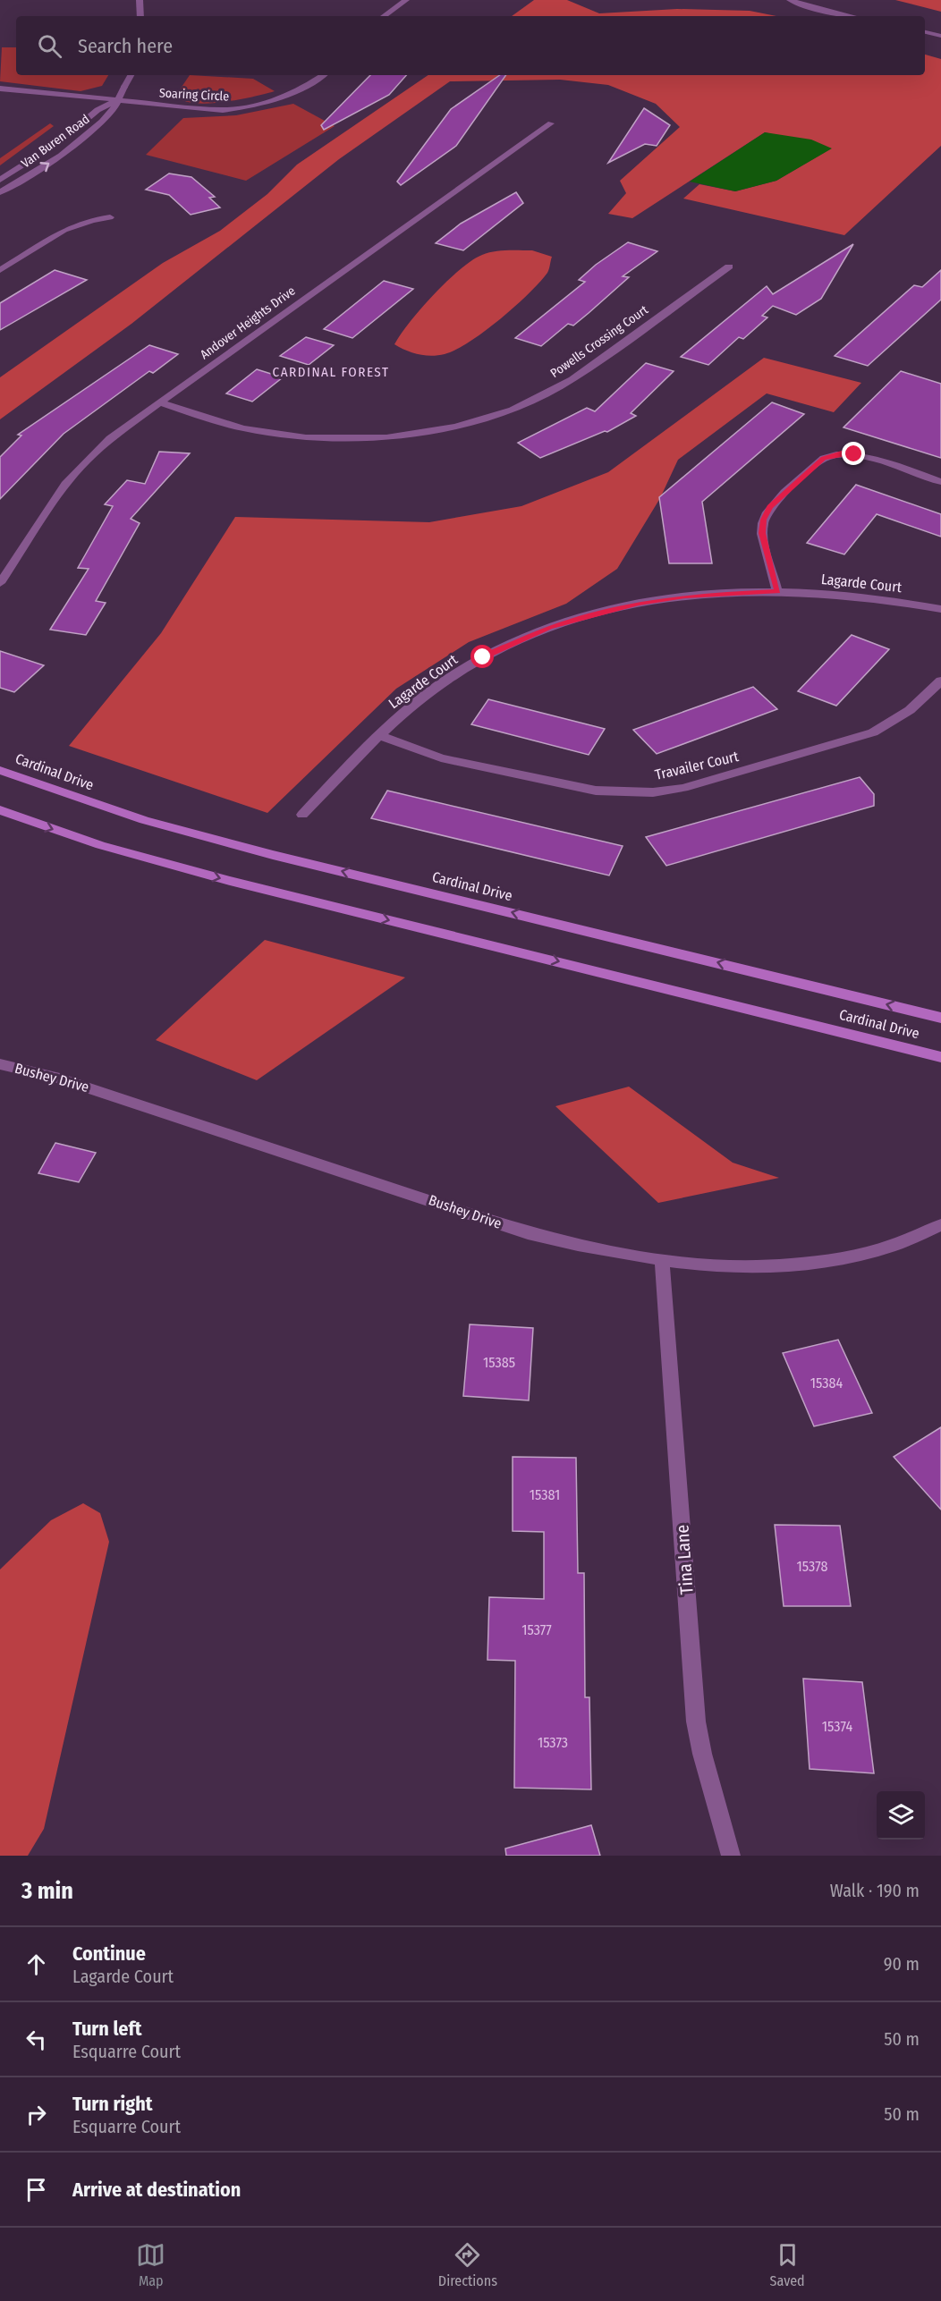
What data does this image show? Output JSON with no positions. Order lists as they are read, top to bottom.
{
  "streets": {
    "main road": ["Cardinal Drive"],
    "street": [
      "Soaring Circle",
      "Van Buren Road",
      "Andover Heights Drive",
      "Powells Crossing Court",
      "Lagarde Court",
      "Travailer Court",
      "Bushey Drive",
      "Tina Lane"
    ]
  },
  "crossings": [
    ["Soaring Circle", "Van Buren Road"],
    ["Andover Heights Drive", "Powells Crossing Court"],
    ["Lagarde Court", "Travailer Court"],
    ["Bushey Drive", "Tina Lane"]
  ],
  "districts": ["CARDINAL FOREST"],
  "house_numbers": [
    "15385",
    "15384",
    "15381",
    "15378",
    "15377",
    "15374",
    "15373"
  ],
  "page": {
    "search": "Search here",
    "heading": ["3 min", "Walk · 190 m"],
    "list": [
      ["Continue", "Lagarde Court", "90 m"],
      ["Turn left", "Esquarre Court", "50 m"],
      ["Turn right", "Esquarre Court", "50 m"],
      "Arrive at destination"
    ],
    "nav": ["Map", "Directions", "Saved"]
  }
}
